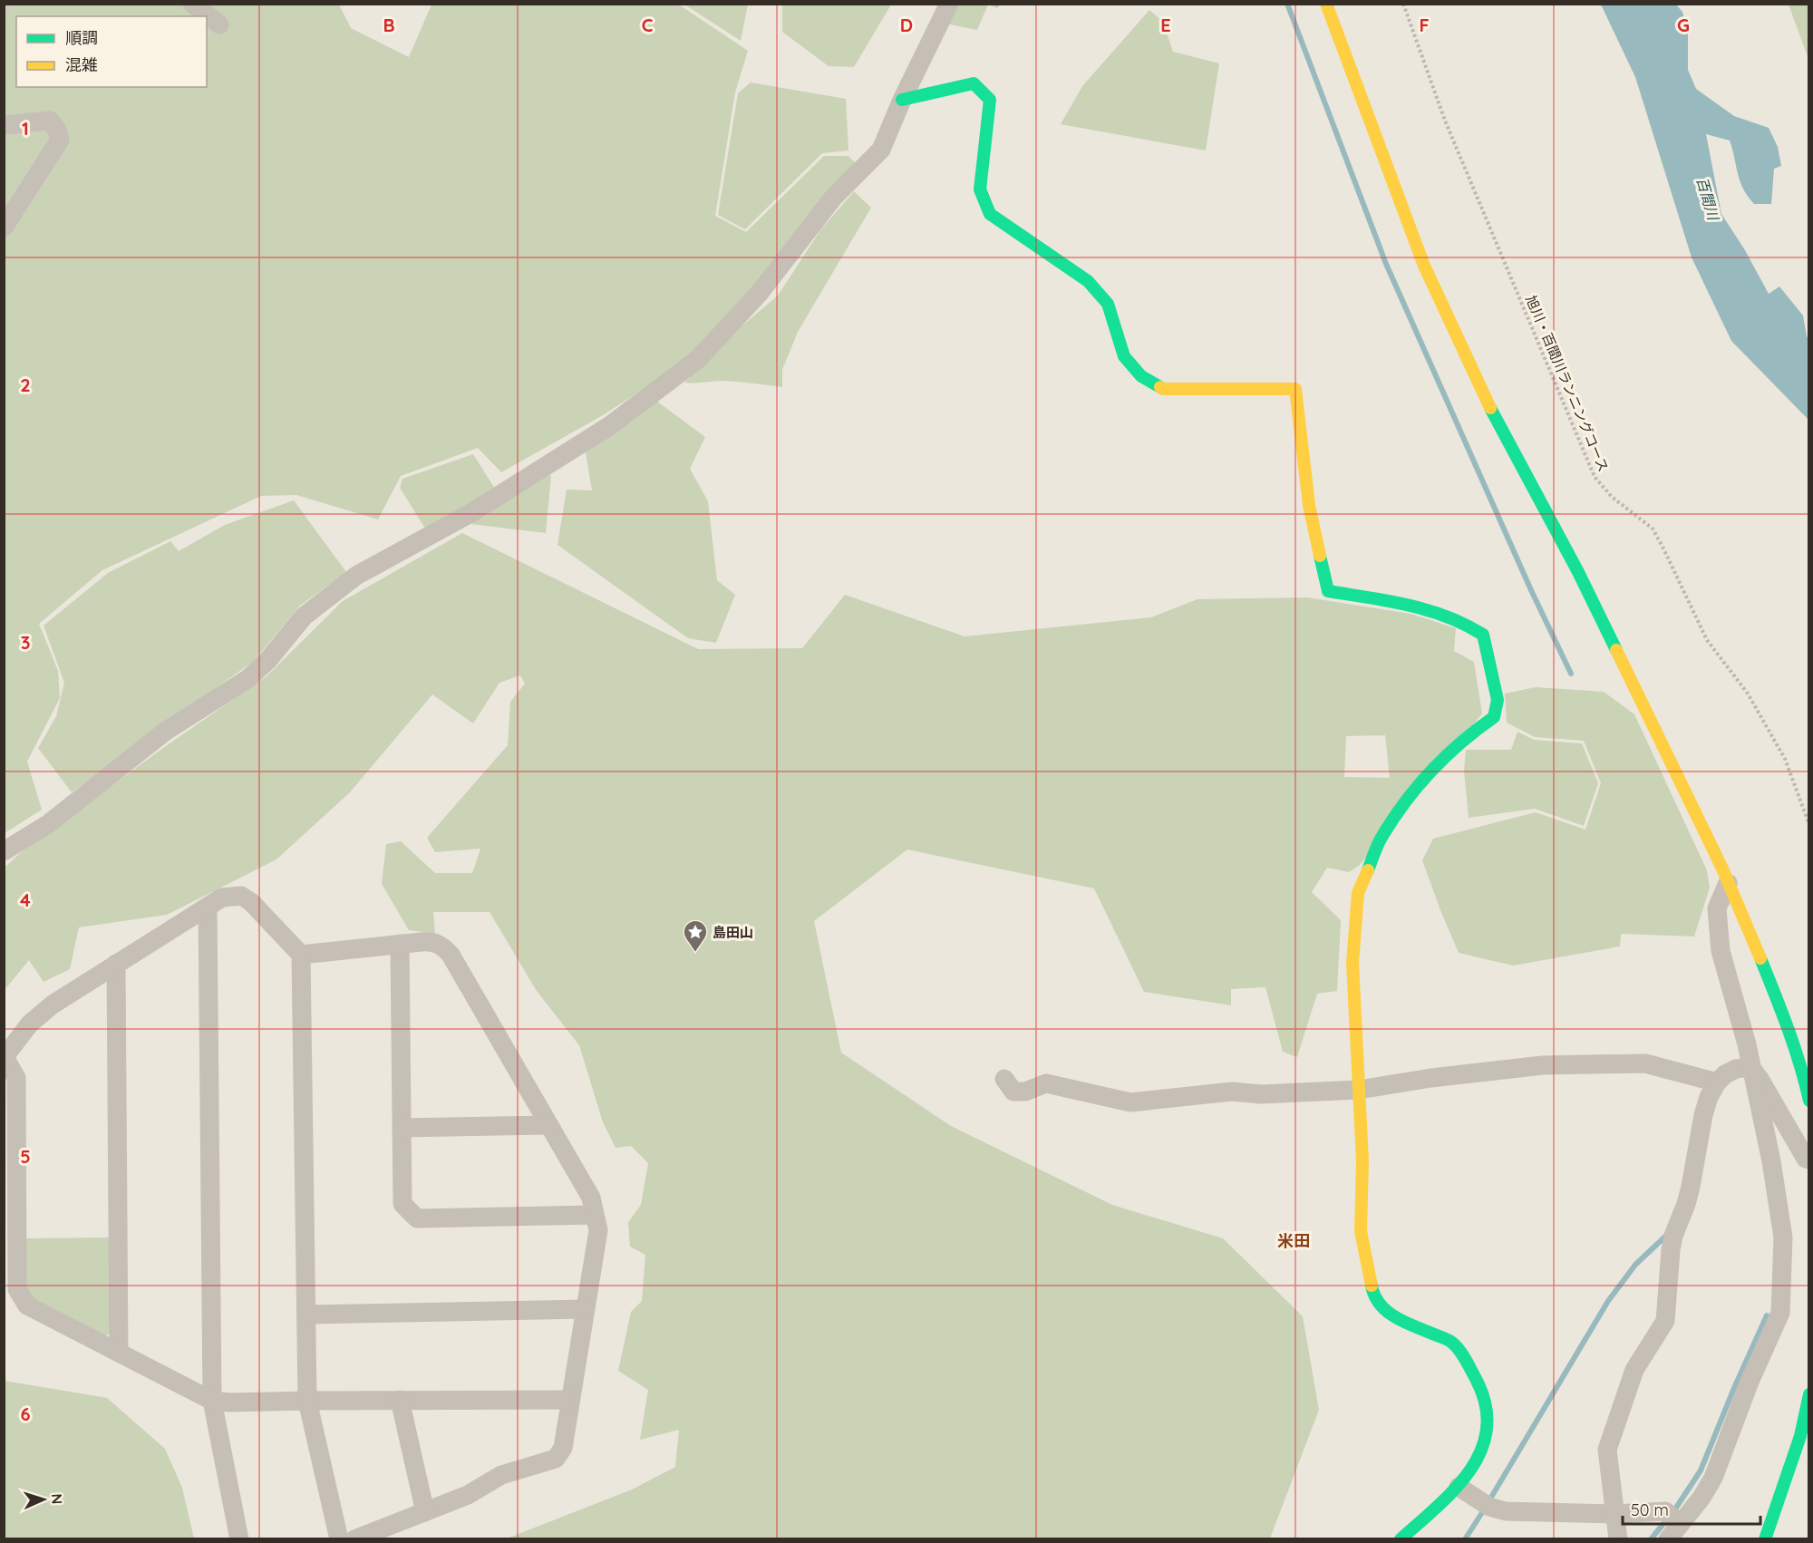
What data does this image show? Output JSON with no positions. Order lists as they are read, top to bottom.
{
  "streets": {
    "path": ["旭川・百間川ランニングコース"]
  },
  "districts": ["米田"],
  "water": ["百間川"],
  "places": {
    "place": ["島田山"]
  },
  "legend": ["順調", "混雑"],
  "scale_bar": "50 m",
  "north": "right",
  "grid": {
    "columns": [
      "B",
      "C",
      "D",
      "E",
      "F",
      "G"
    ],
    "rows": [
      "1",
      "2",
      "3",
      "4",
      "5",
      "6"
    ]
  }
}
